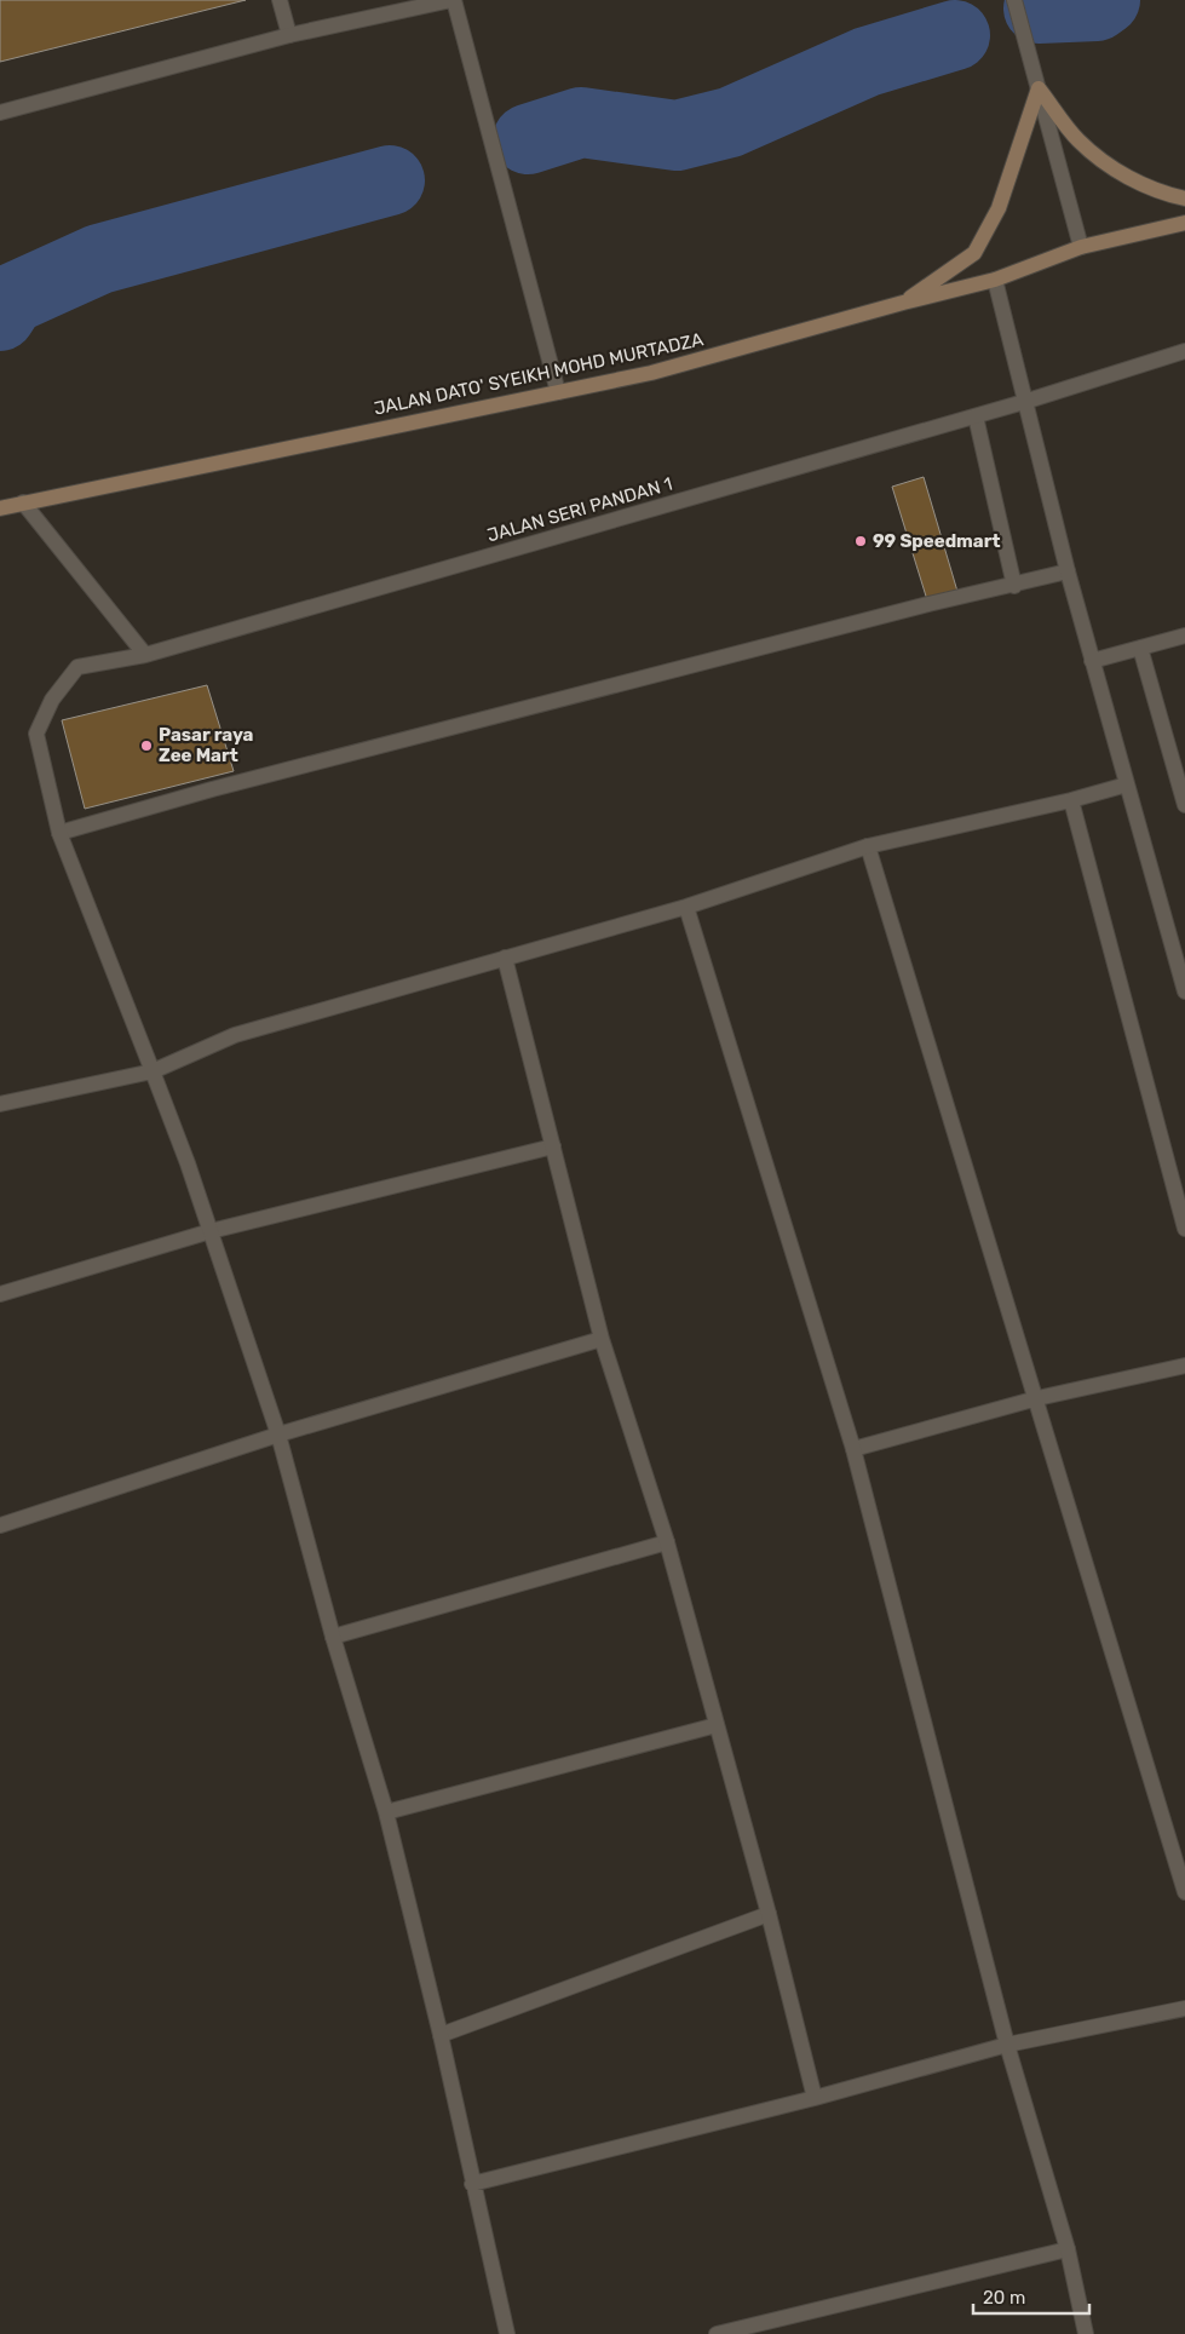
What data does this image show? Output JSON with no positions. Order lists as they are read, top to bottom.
{
  "streets": {
    "main road": ["JALAN DATO' SYEIKH MOHD MURTADZA"],
    "street": ["JALAN SERI PANDAN 1"]
  },
  "places": ["99 Speedmart", "Pasar raya Zee Mart"],
  "scale_bar": "20 m"
}
